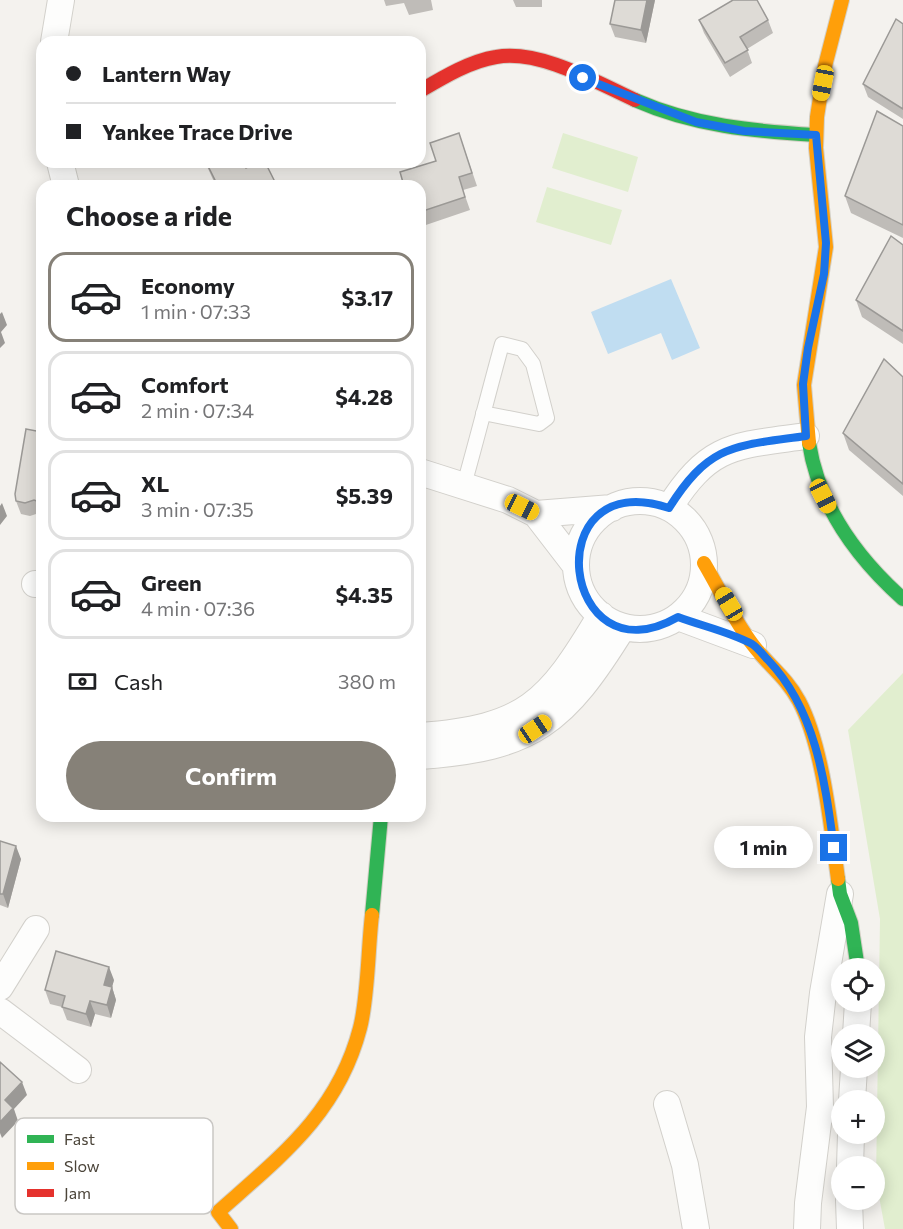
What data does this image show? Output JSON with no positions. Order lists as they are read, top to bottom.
{
  "legend": ["Fast", "Slow", "Jam"],
  "page": {
    "banner": ["Lantern Way", "Yankee Trace Drive"],
    "heading": "Choose a ride",
    "list": [
      {
        "name": "Economy",
        "note": "1 min · 07:33",
        "value": "$3.17"
      },
      {
        "name": "Comfort",
        "note": "2 min · 07:34",
        "value": "$4.28"
      },
      {
        "name": "XL",
        "note": "3 min · 07:35",
        "value": "$5.39"
      },
      {
        "name": "Green",
        "note": "4 min · 07:36",
        "value": "$4.35"
      }
    ],
    "pay": ["Cash", "380 m"],
    "buttons": "Confirm",
    "bubble": "1 min",
    "map_buttons": ["+", "−"]
  }
}
